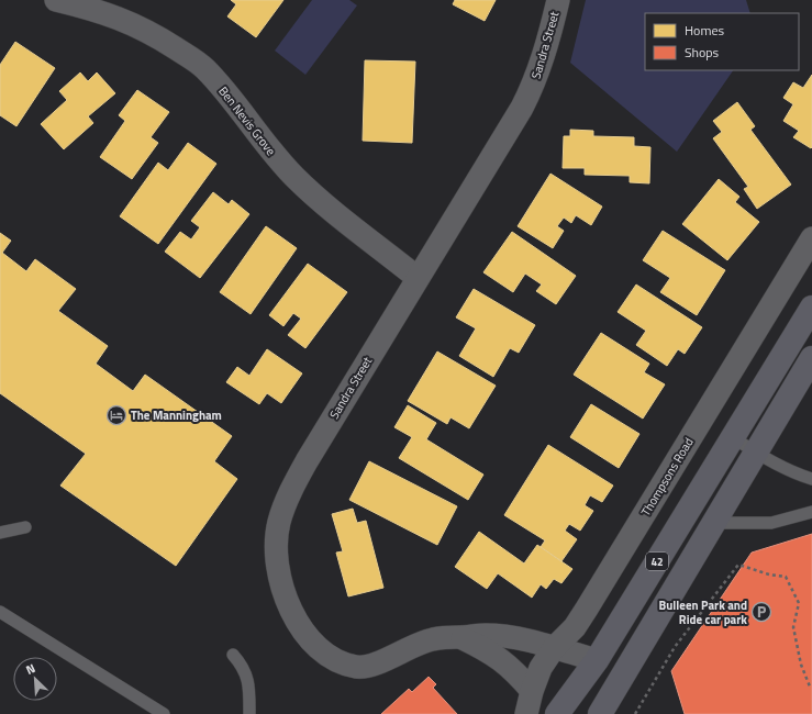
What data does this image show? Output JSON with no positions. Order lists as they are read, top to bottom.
{
  "streets": {
    "main road": ["42"],
    "street": ["Sandra Street", "Ben Nevis Grove", "Thompsons Road"]
  },
  "crossings": [
    ["Sandra Street", "Ben Nevis Grove"],
    ["Sandra Street", "Thompsons Road"],
    ["Sandra Street", "42"]
  ],
  "places": {
    "hotel": ["The Manningham"],
    "parking": ["Bulleen Park and Ride car park"]
  },
  "legend": ["Homes", "Shops"],
  "north": "top left"
}
